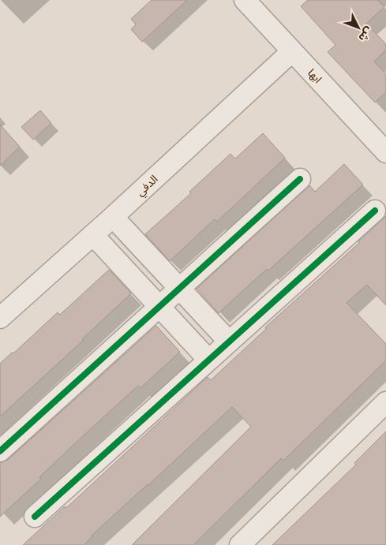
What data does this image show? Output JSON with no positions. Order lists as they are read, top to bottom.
{
  "streets": {
    "street": ["ابها", "الدفي"]
  },
  "crossings": [
    ["ابها", "الدفي"]
  ],
  "north": "bottom right"
}
